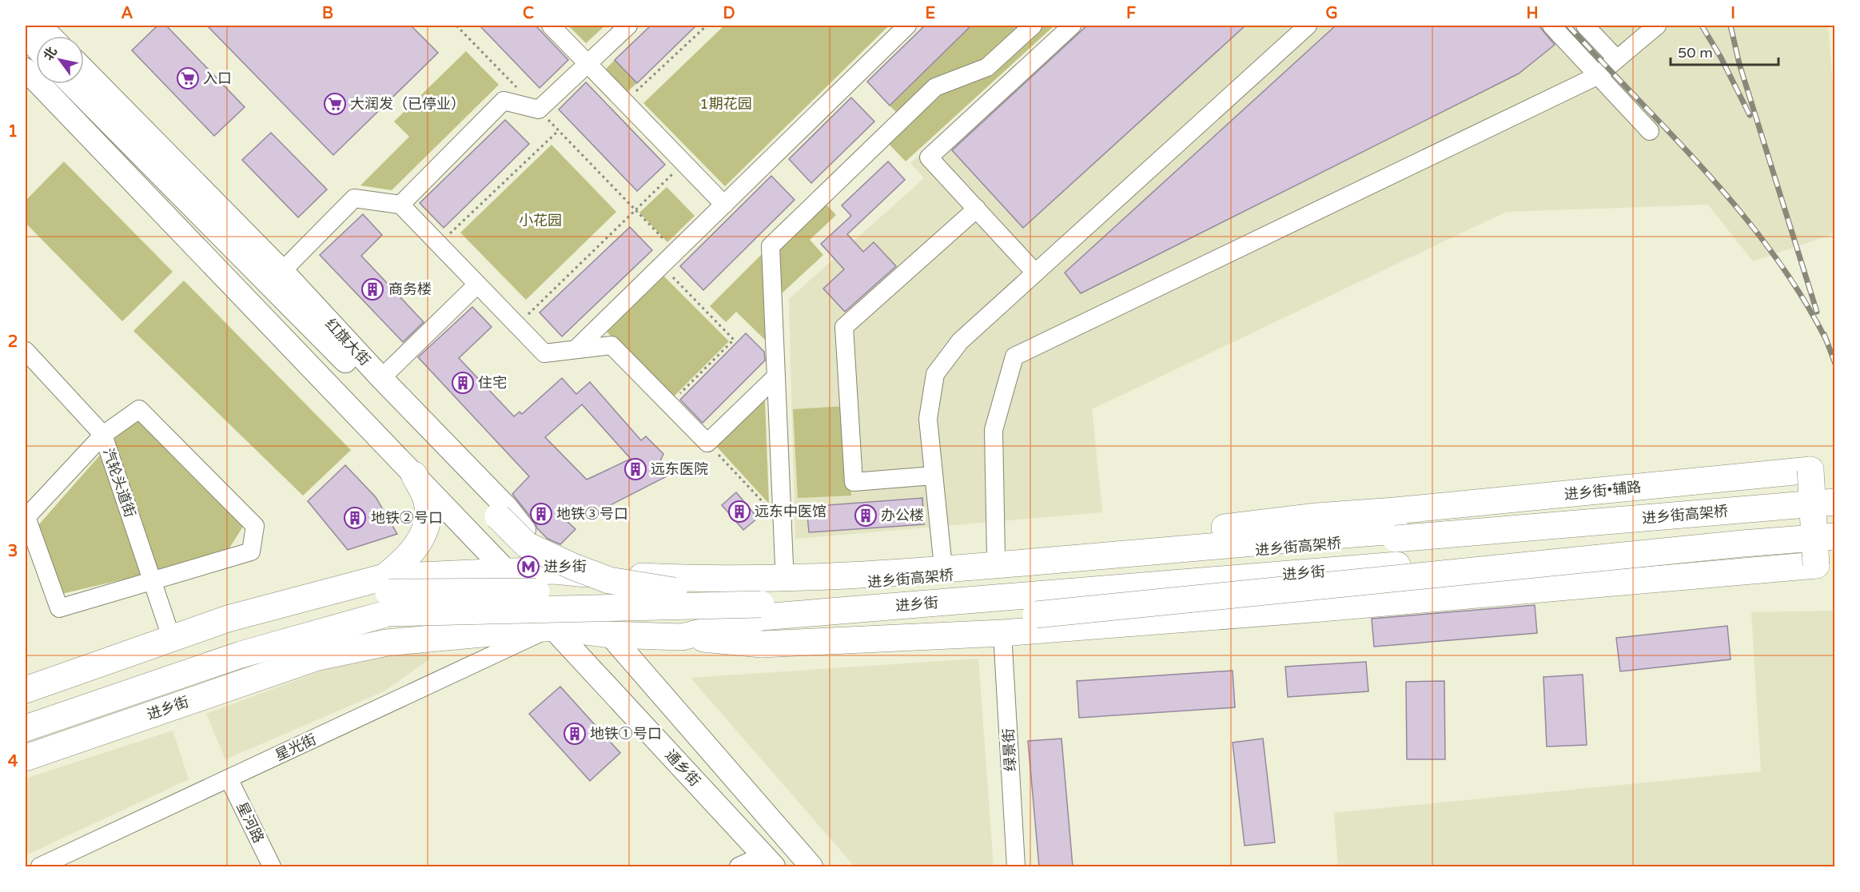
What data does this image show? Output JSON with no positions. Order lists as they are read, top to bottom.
{
  "streets": {
    "highway": [
      "红旗大街",
      "进乡街•辅路",
      "进乡街高架桥",
      "进乡街"
    ],
    "main road": ["通乡街"],
    "street": [
      "汽轮头道街",
      "星光街",
      "绿景街",
      "星河路"
    ]
  },
  "crossings": [
    ["红旗大街", "进乡街"],
    ["进乡街高架桥", "进乡街"],
    ["进乡街", "星光街"],
    ["进乡街", "通乡街"],
    ["星光街", "通乡街"],
    ["星光街", "星河路"]
  ],
  "parks": ["1期花园", "小花园"],
  "places": {
    "supermarket": ["入口", "大润发（已停业）"],
    "building": [
      "商务楼",
      "住宅",
      "远东医院",
      "远东中医馆",
      "地铁③号口",
      "办公楼",
      "地铁②号口",
      "地铁①号口"
    ],
    "metro station": ["进乡街"]
  },
  "scale_bar": "50 m",
  "north": "top left",
  "grid": {
    "columns": [
      "A",
      "B",
      "C",
      "D",
      "E",
      "F",
      "G",
      "H",
      "I"
    ],
    "rows": [
      "1",
      "2",
      "3",
      "4"
    ]
  }
}
